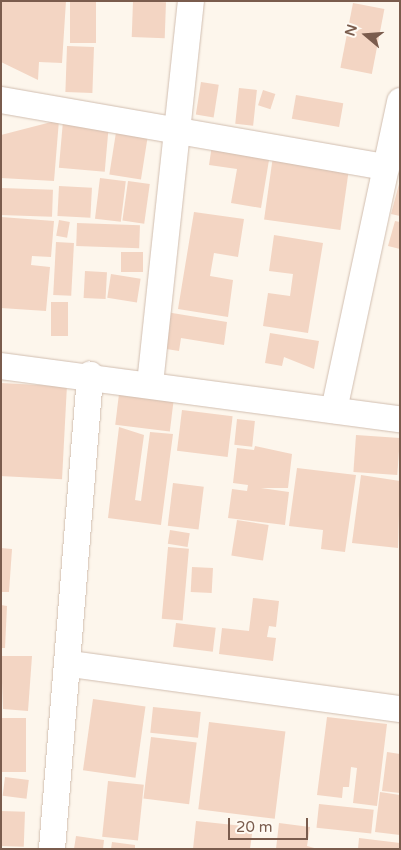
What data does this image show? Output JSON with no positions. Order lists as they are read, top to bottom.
{
  "scale_bar": "20 m",
  "north": "left"
}
